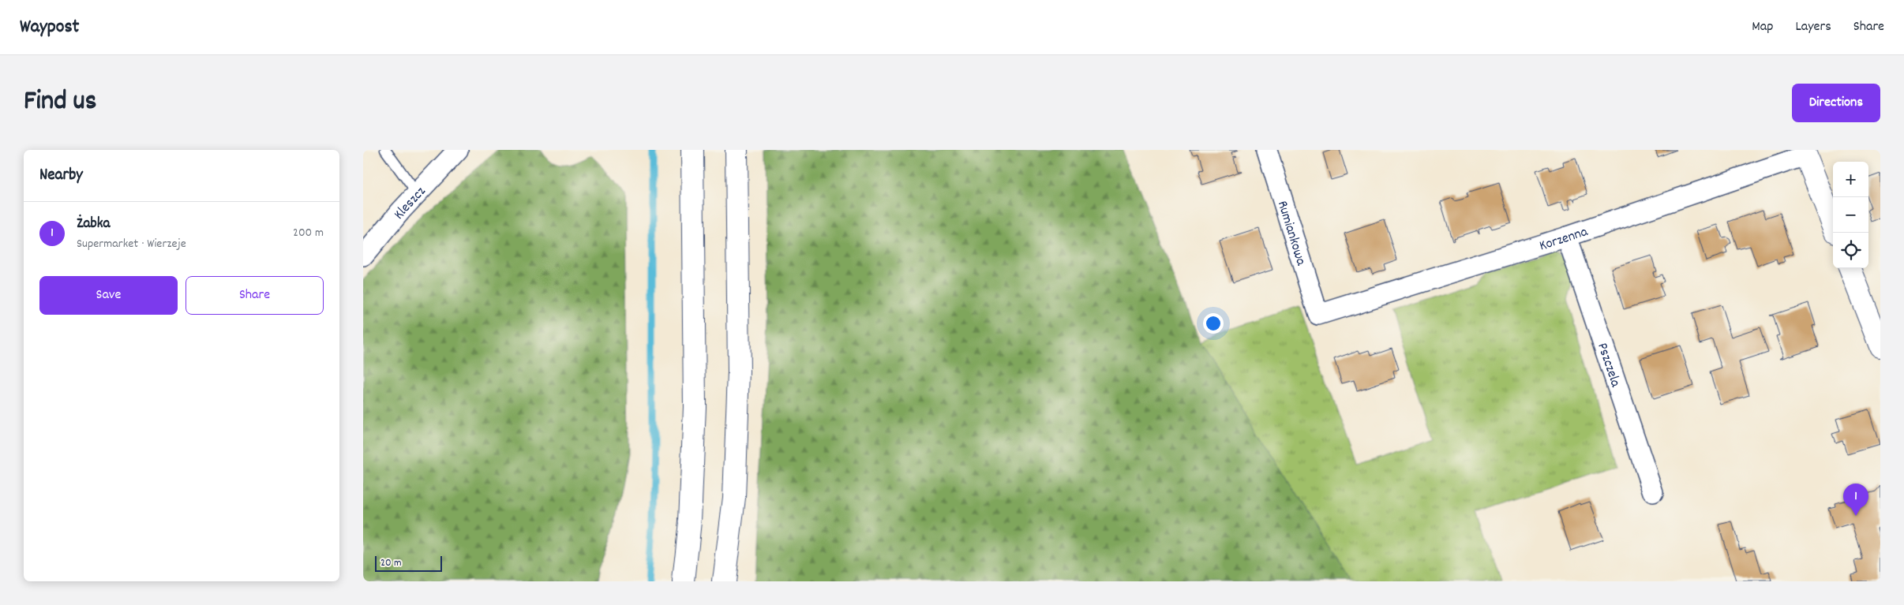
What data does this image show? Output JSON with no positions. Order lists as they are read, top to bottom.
{
  "streets": {
    "street": [
      "Kleszcz",
      "Rumiankowa",
      "Korzenna",
      "Pszczela"
    ]
  },
  "crossings": [
    ["Rumiankowa", "Korzenna"],
    ["Korzenna", "Pszczela"]
  ],
  "scale_bar": "20 m",
  "page": {
    "header": "Waypost",
    "nav": ["Map", "Layers", "Share"],
    "title": "Find us",
    "buttons": [
      "Directions",
      ["Save", "Share"]
    ],
    "heading": "Nearby",
    "map_buttons": ["+", "−"],
    "list": [
      {
        "mark": "1",
        "name": "Żabka",
        "note": "Supermarket · Wierzeje",
        "value": "200 m"
      }
    ],
    "pins": "1",
    "scale": "20 m"
  }
}
